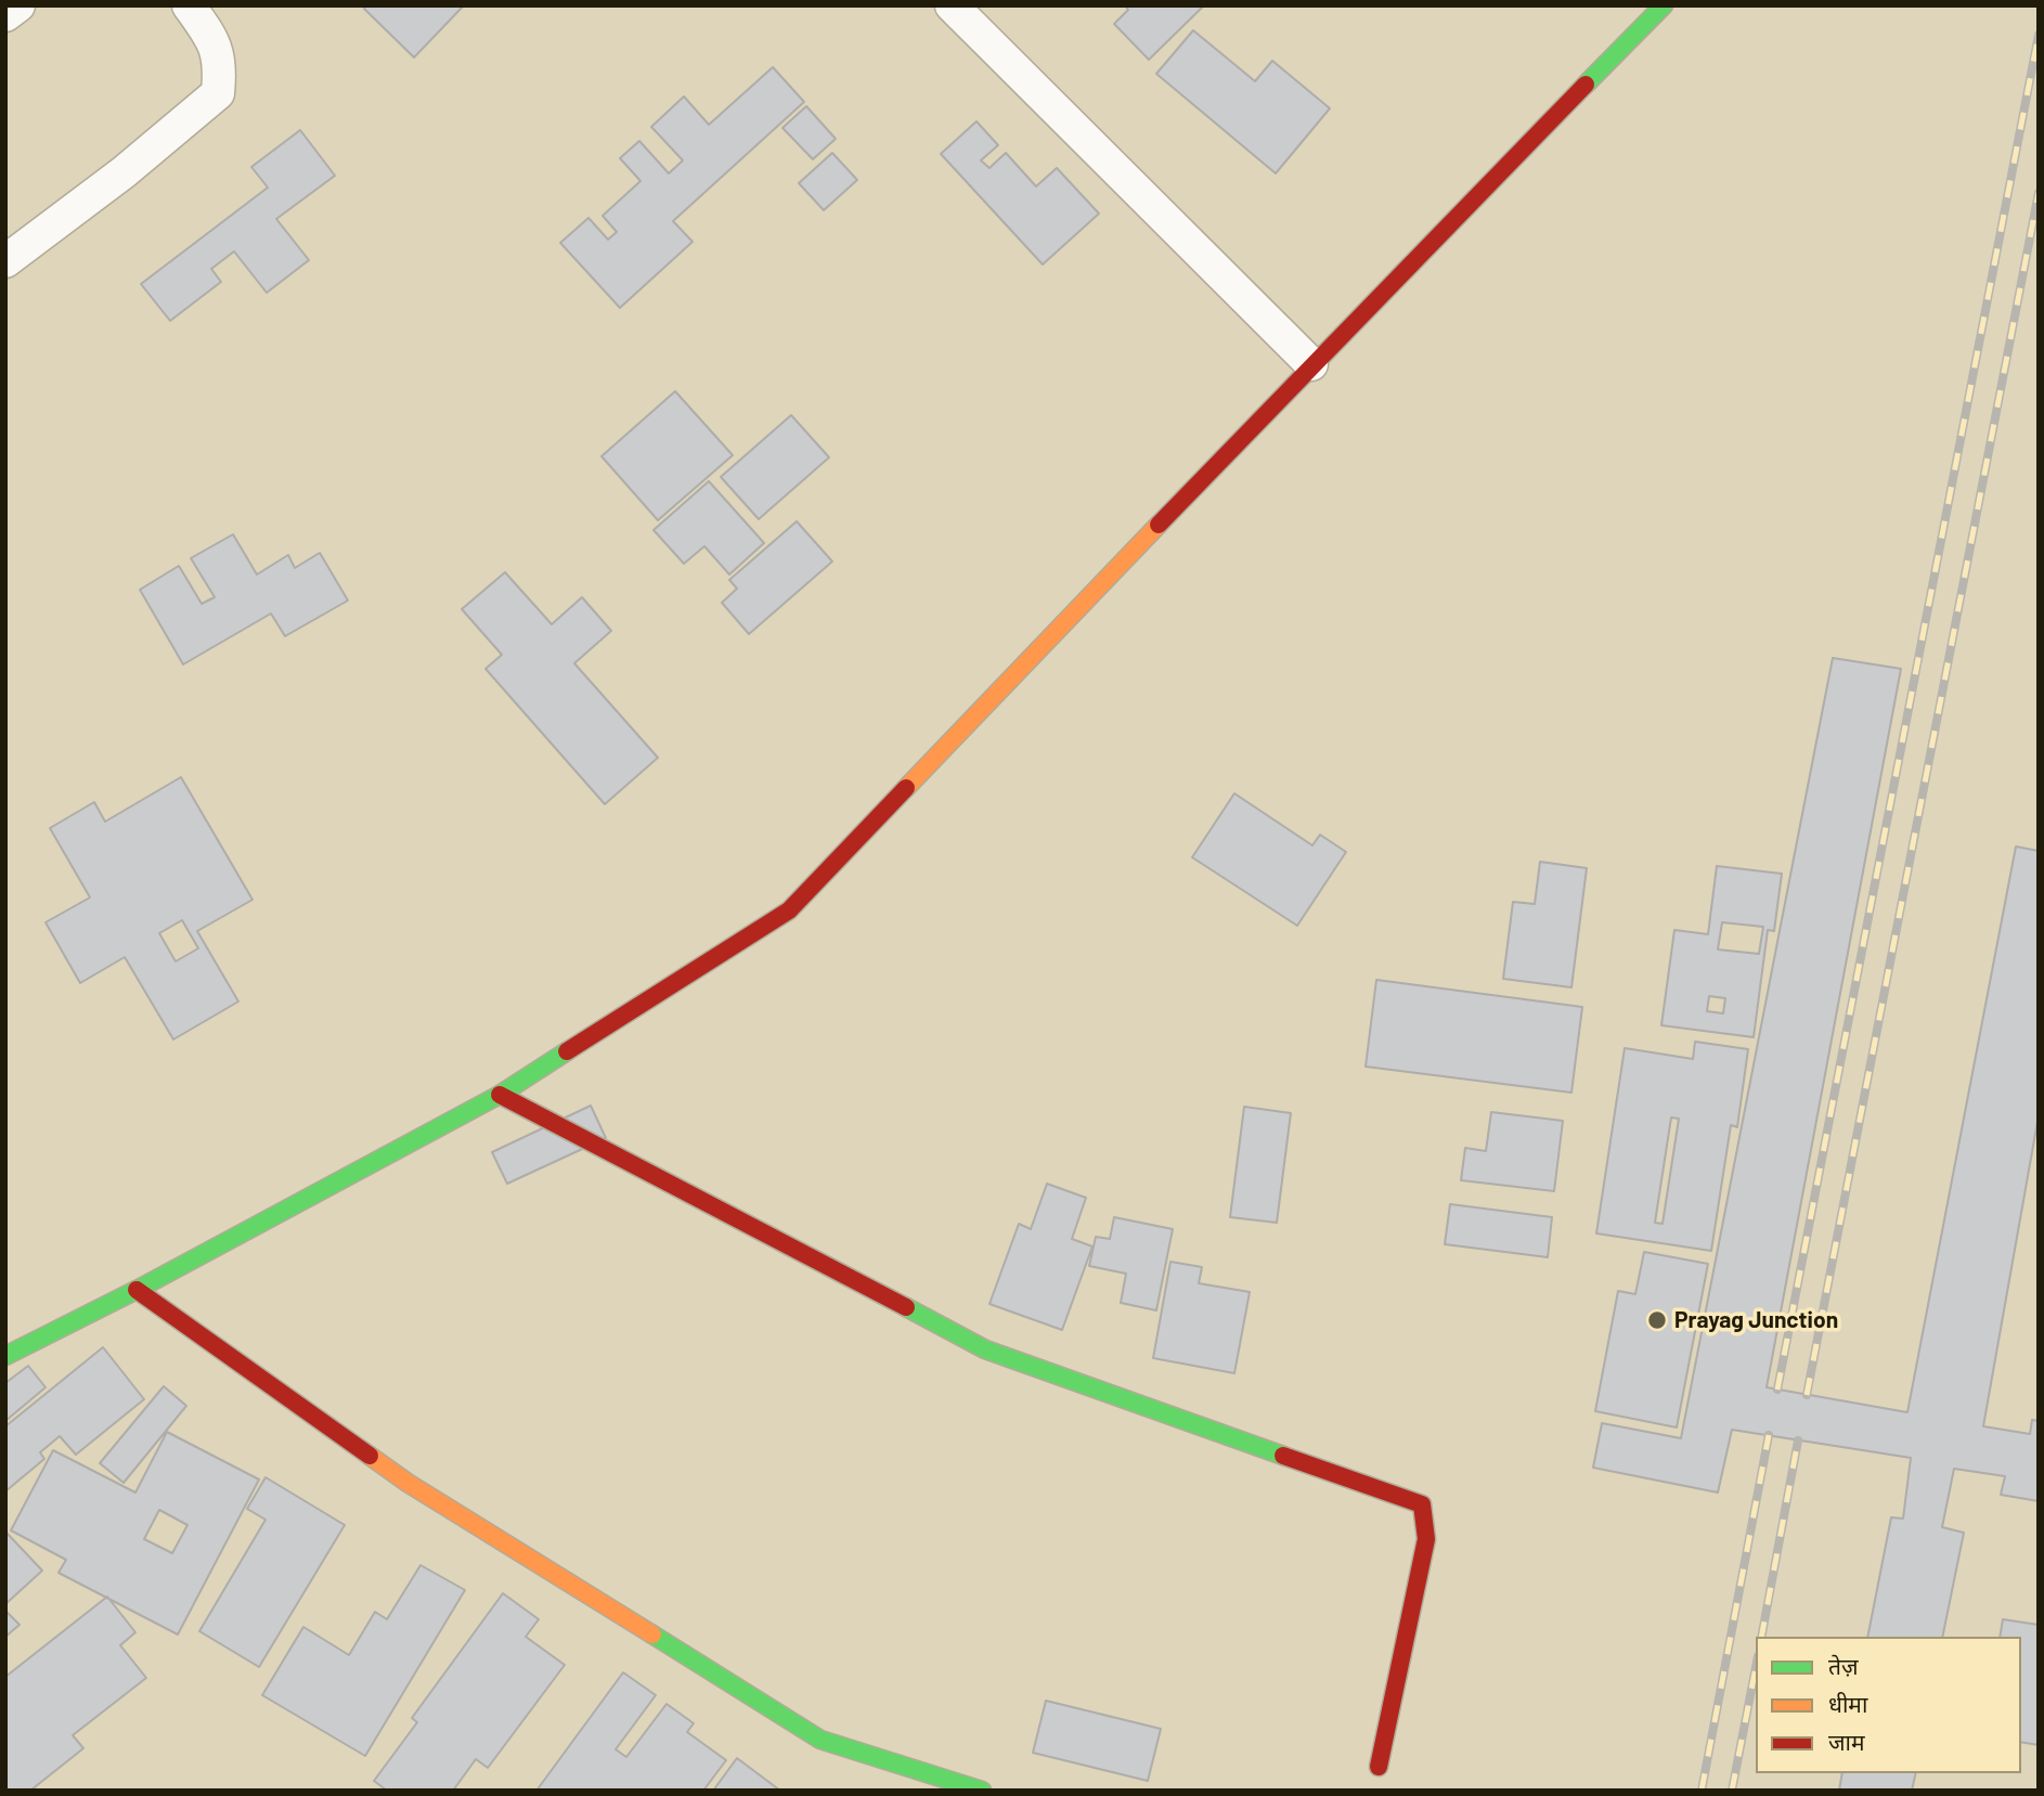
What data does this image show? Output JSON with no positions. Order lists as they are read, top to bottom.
{
  "places": ["Prayag Junction"],
  "legend": ["तेज़", "धीमा", "जाम"]
}
